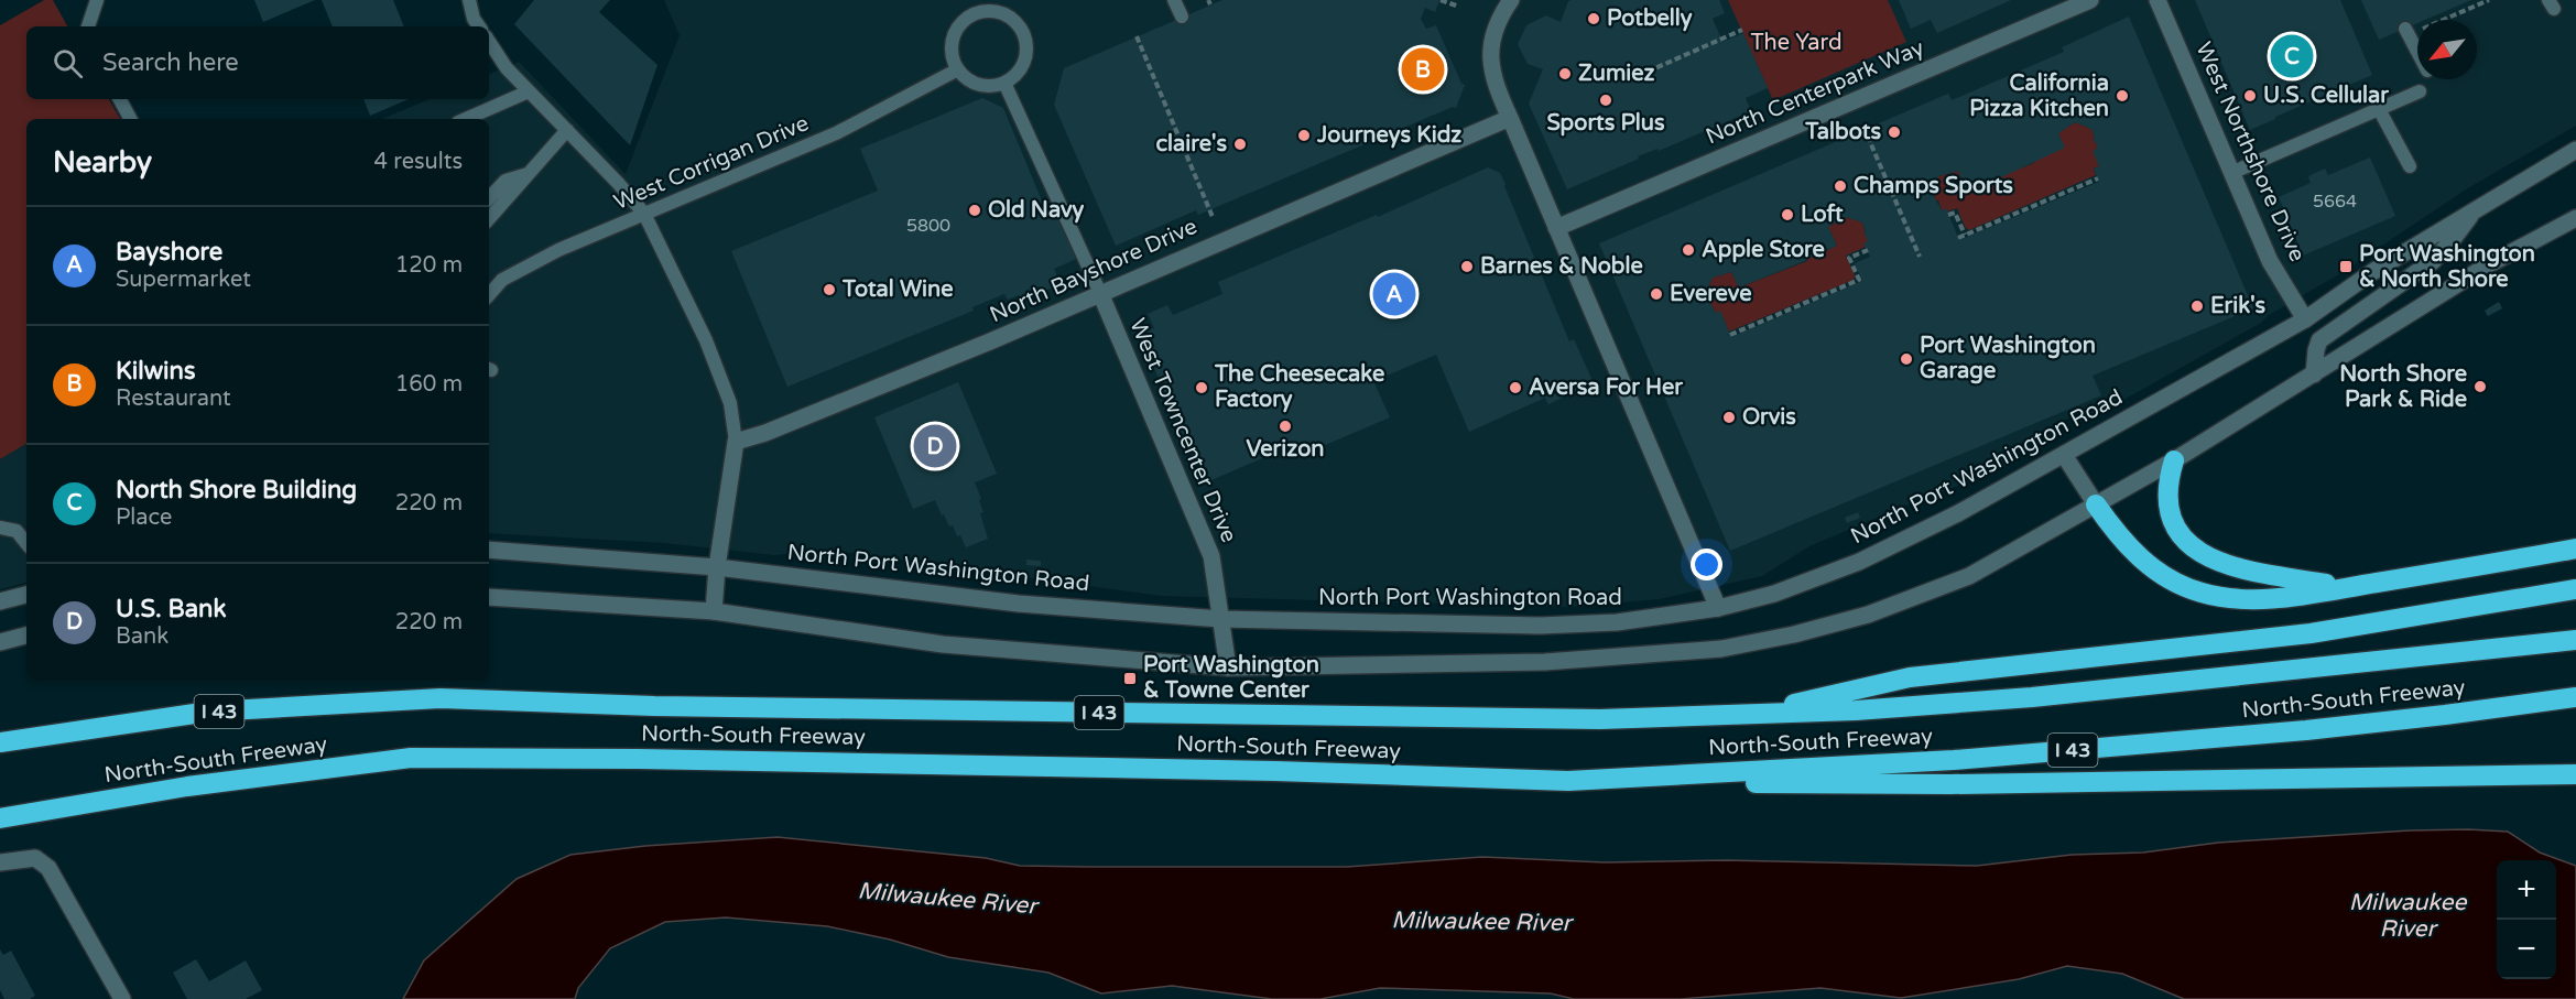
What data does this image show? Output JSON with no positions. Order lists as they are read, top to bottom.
{
  "streets": {
    "highway": ["North-South Freeway", "I 43"],
    "main road": [
      "North Centerpark Way",
      "West Northshore Drive",
      "North Bayshore Drive",
      "West Towncenter Drive",
      "North Port Washington Road"
    ],
    "lane": ["West Corrigan Drive"]
  },
  "crossings": [
    ["West Northshore Drive", "North Port Washington Road"],
    ["North Bayshore Drive", "West Towncenter Drive"],
    ["West Towncenter Drive", "North Port Washington Road"]
  ],
  "water": ["Milwaukee River"],
  "parks": ["The Yard"],
  "places": {
    "other": [
      "Potbelly",
      "Zumiez",
      "California Pizza Kitchen",
      "U.S. Cellular",
      "Sports Plus",
      "Talbots",
      "Journeys Kidz",
      "claire's",
      "Champs Sports",
      "Old Navy",
      "Loft",
      "Apple Store",
      "Barnes & Noble",
      "Total Wine",
      "Evereve",
      "Erik's",
      "Port Washington Garage",
      "North Shore Park & Ride",
      "The Cheesecake Factory",
      "Aversa For Her",
      "Orvis",
      "Verizon"
    ],
    "transit": ["Port Washington & North Shore", "Port Washington & Towne Center"]
  },
  "house_numbers": ["5664", "5800"],
  "north": "bottom left",
  "page": {
    "search": "Search here",
    "pins": [
      "C",
      "B",
      "A",
      "D"
    ],
    "heading": ["Nearby", "4 results"],
    "list": [
      {
        "mark": "A",
        "name": "Bayshore",
        "note": "Supermarket",
        "value": "120 m"
      },
      {
        "mark": "B",
        "name": "Kilwins",
        "note": "Restaurant",
        "value": "160 m"
      },
      {
        "mark": "C",
        "name": "North Shore Building",
        "note": "Place",
        "value": "220 m"
      },
      {
        "mark": "D",
        "name": "U.S. Bank",
        "note": "Bank",
        "value": "220 m"
      }
    ],
    "map_buttons": ["+", "−"]
  }
}
